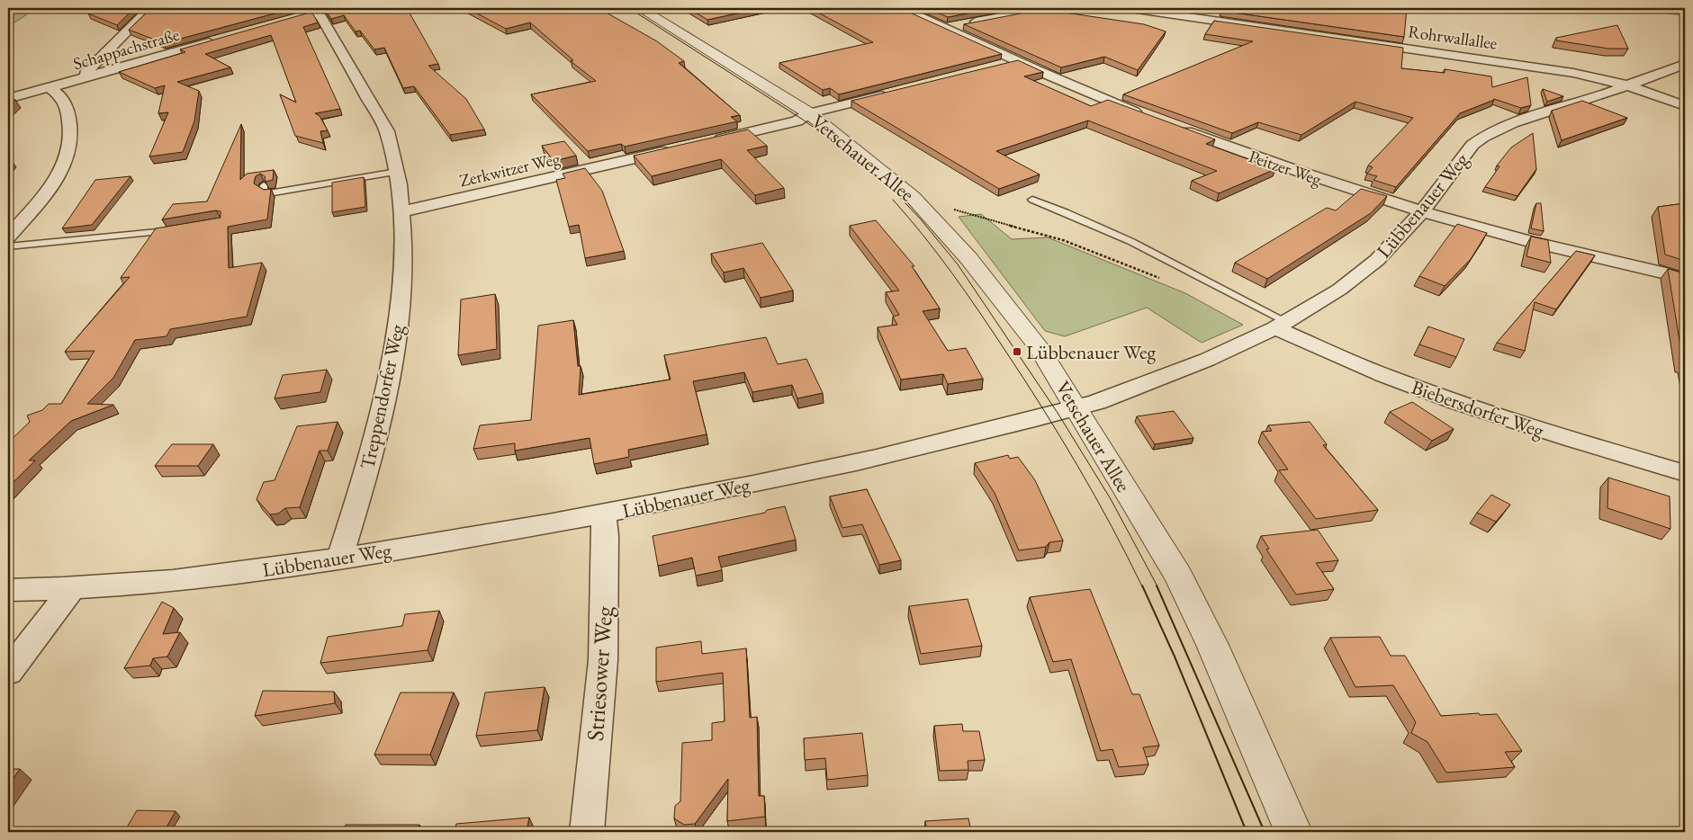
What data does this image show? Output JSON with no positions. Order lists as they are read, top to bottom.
{
  "streets": {
    "street": [
      "Rohrwallallee",
      "Schappachstraße",
      "Vetschauer Allee",
      "Peitzer Weg",
      "Zerkwitzer Weg",
      "Lübbenauer Weg",
      "Treppendorfer Weg",
      "Biebersdorfer Weg",
      "Striesower Weg"
    ]
  },
  "crossings": [
    ["Rohrwallallee", "Lübbenauer Weg"],
    ["Vetschauer Allee", "Lübbenauer Weg"],
    ["Peitzer Weg", "Lübbenauer Weg"],
    ["Zerkwitzer Weg", "Treppendorfer Weg"],
    ["Lübbenauer Weg", "Treppendorfer Weg"],
    ["Lübbenauer Weg", "Biebersdorfer Weg"],
    ["Lübbenauer Weg", "Striesower Weg"]
  ],
  "places": {
    "transit": ["Lübbenauer Weg"]
  }
}
